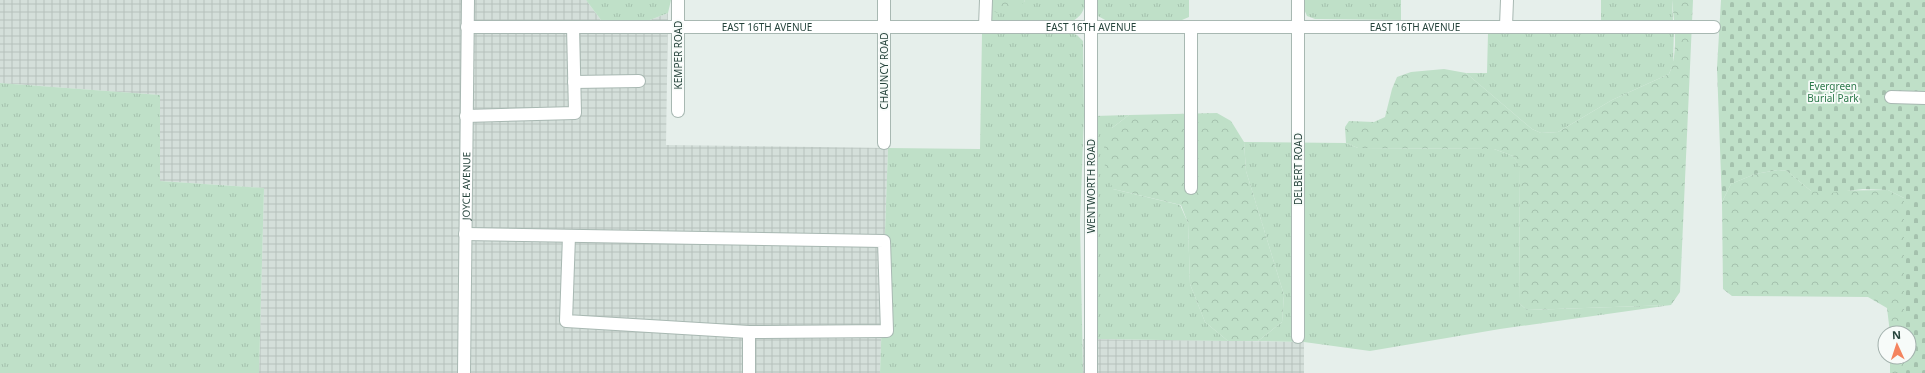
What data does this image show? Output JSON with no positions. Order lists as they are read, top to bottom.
{
  "streets": {
    "street": [
      "EAST 16TH AVENUE",
      "KEMPER ROAD",
      "CHAUNCY ROAD",
      "DELBERT ROAD",
      "JOYCE AVENUE",
      "WENTWORTH ROAD"
    ]
  },
  "crossings": [
    ["EAST 16TH AVENUE", "KEMPER ROAD"],
    ["EAST 16TH AVENUE", "CHAUNCY ROAD"],
    ["EAST 16TH AVENUE", "DELBERT ROAD"],
    ["EAST 16TH AVENUE", "JOYCE AVENUE"],
    ["EAST 16TH AVENUE", "WENTWORTH ROAD"]
  ],
  "parks": ["Evergreen Burial Park"],
  "north": "top"
}
